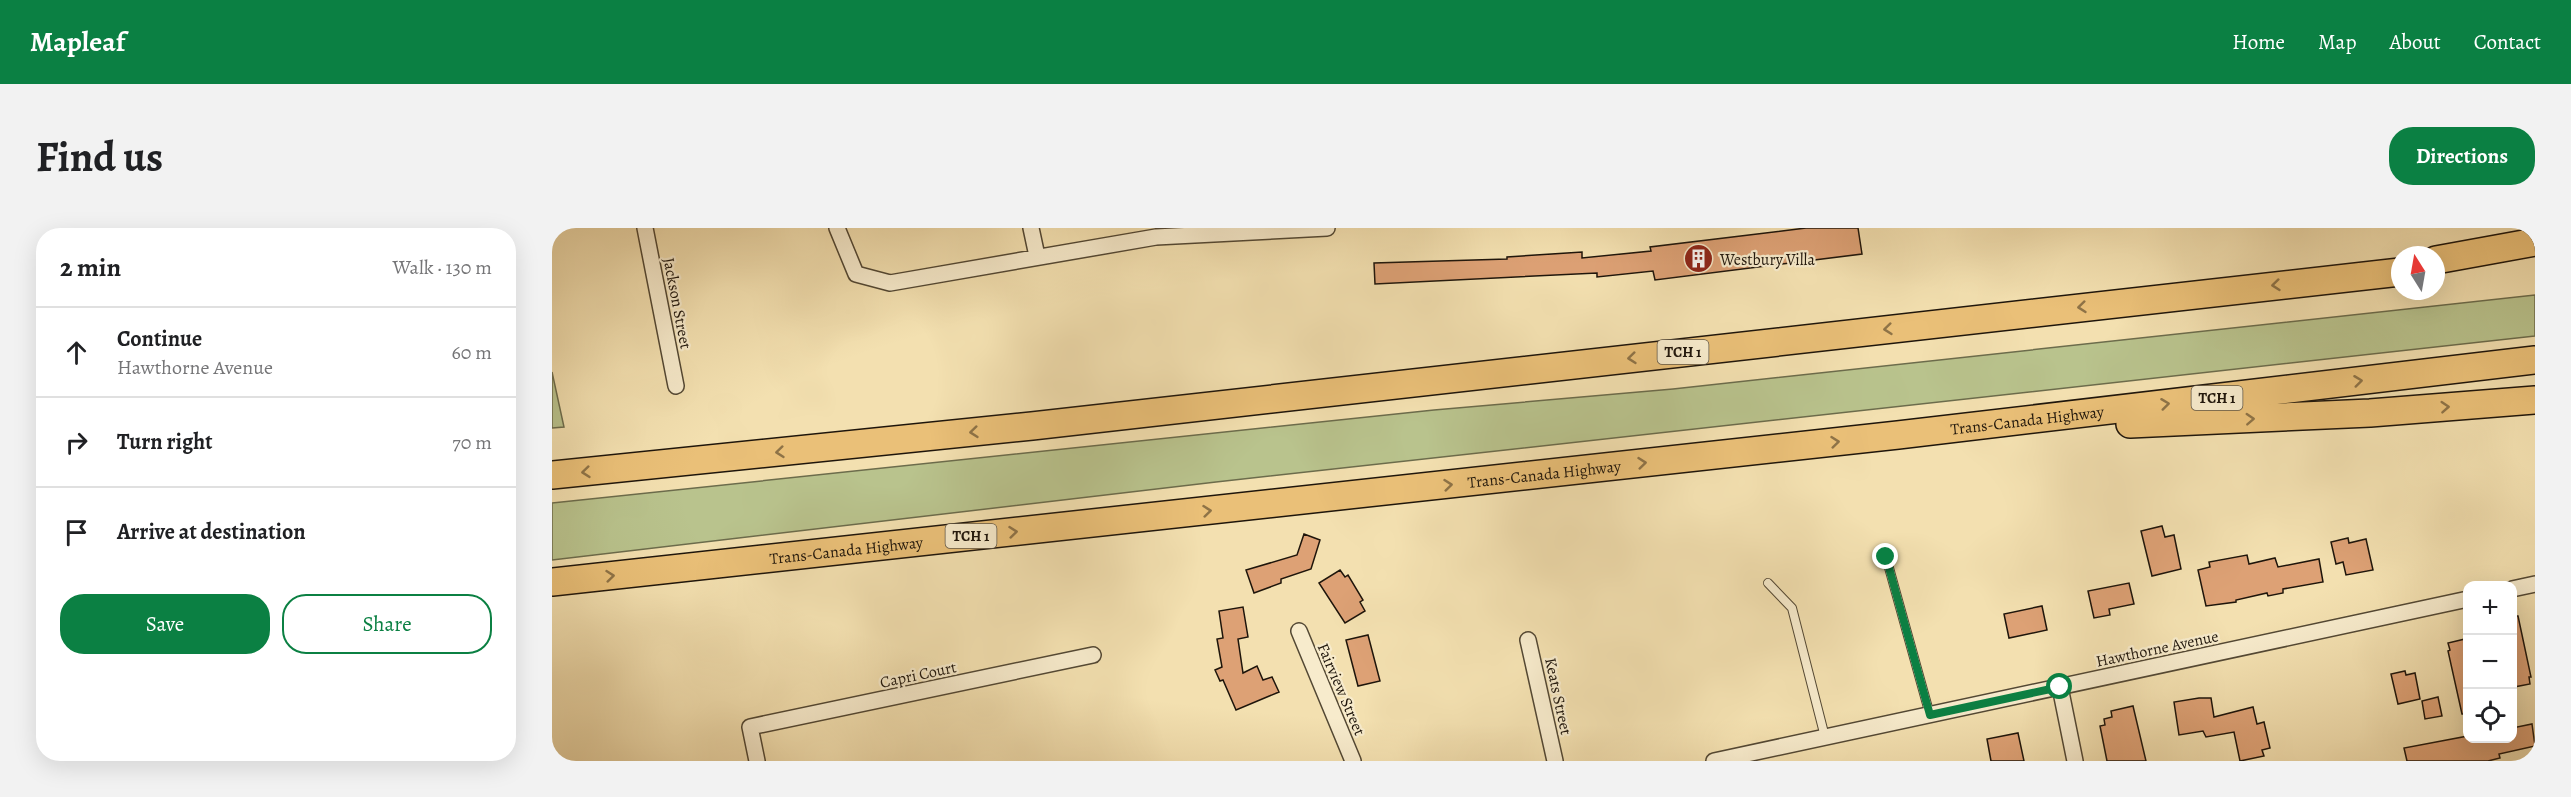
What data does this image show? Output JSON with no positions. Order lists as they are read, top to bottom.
{
  "streets": {
    "highway": ["TCH 1", "Trans-Canada Highway"],
    "street": [
      "Jackson Street",
      "Hawthorne Avenue",
      "Capri Court",
      "Fairview Street",
      "Keats Street"
    ]
  },
  "places": {
    "building": ["Westbury Villa"]
  },
  "north": "top",
  "page": {
    "header": "Mapleaf",
    "nav": [
      "Home",
      "Map",
      "About",
      "Contact"
    ],
    "buttons": [
      "Directions",
      ["Save", "Share"]
    ],
    "title": "Find us",
    "heading": ["2 min", "Walk · 130 m"],
    "list": [
      ["Continue", "Hawthorne Avenue", "60 m"],
      ["Turn right", "70 m"],
      "Arrive at destination"
    ],
    "map_buttons": ["+", "−"]
  }
}
